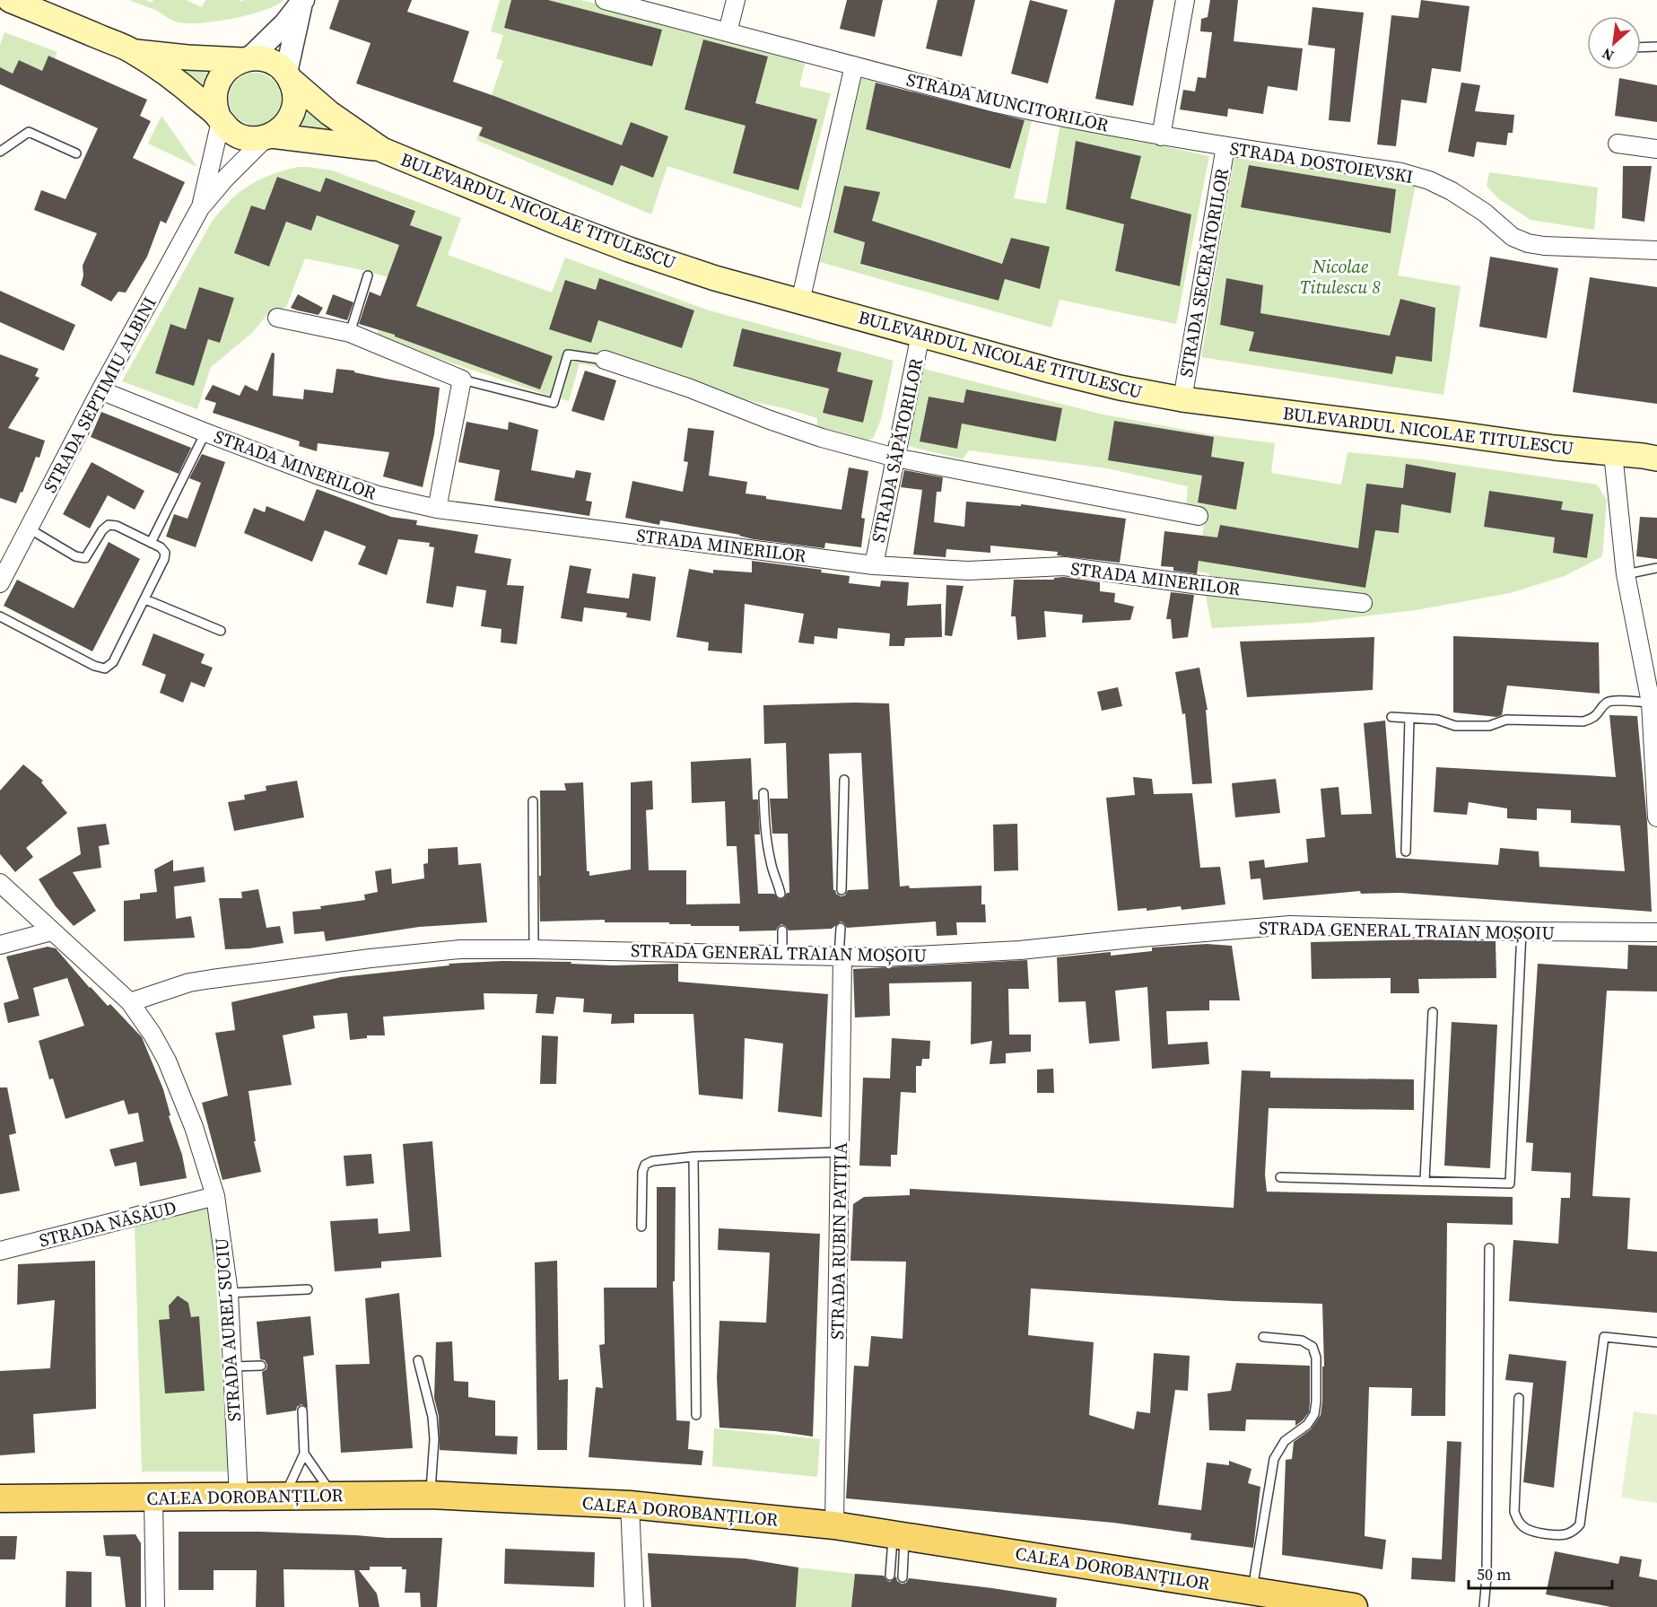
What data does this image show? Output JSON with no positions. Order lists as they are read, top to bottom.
{
  "streets": {
    "main road": ["BULEVARDUL NICOLAE TITULESCU", "CALEA DOROBANȚILOR"],
    "street": [
      "STRADA MUNCITORILOR",
      "STRADA DOSTOIEVSKI",
      "STRADA SECERĂTORILOR",
      "STRADA SEPTIMIU ALBINI",
      "STRADA SĂPĂTORILOR",
      "STRADA MINERILOR",
      "STRADA GENERAL TRAIAN MOȘOIU",
      "STRADA NĂSĂUD",
      "STRADA RUBIN PATIȚIA",
      "STRADA AUREL SUCIU"
    ]
  },
  "crossings": [
    ["STRADA MUNCITORILOR", "STRADA DOSTOIEVSKI"],
    ["STRADA DOSTOIEVSKI", "STRADA SECERĂTORILOR"],
    ["BULEVARDUL NICOLAE TITULESCU", "STRADA SECERĂTORILOR"],
    ["BULEVARDUL NICOLAE TITULESCU", "STRADA SEPTIMIU ALBINI"],
    ["BULEVARDUL NICOLAE TITULESCU", "STRADA SĂPĂTORILOR"],
    ["STRADA SEPTIMIU ALBINI", "STRADA MINERILOR"],
    ["STRADA SĂPĂTORILOR", "STRADA MINERILOR"],
    ["STRADA GENERAL TRAIAN MOȘOIU", "STRADA RUBIN PATIȚIA"],
    ["STRADA GENERAL TRAIAN MOȘOIU", "STRADA AUREL SUCIU"],
    ["STRADA NĂSĂUD", "STRADA AUREL SUCIU"],
    ["STRADA RUBIN PATIȚIA", "CALEA DOROBANȚILOR"],
    ["STRADA AUREL SUCIU", "CALEA DOROBANȚILOR"]
  ],
  "parks": ["Nicolae Titulescu 8"],
  "scale_bar": "50 m",
  "north": "bottom left"
}
